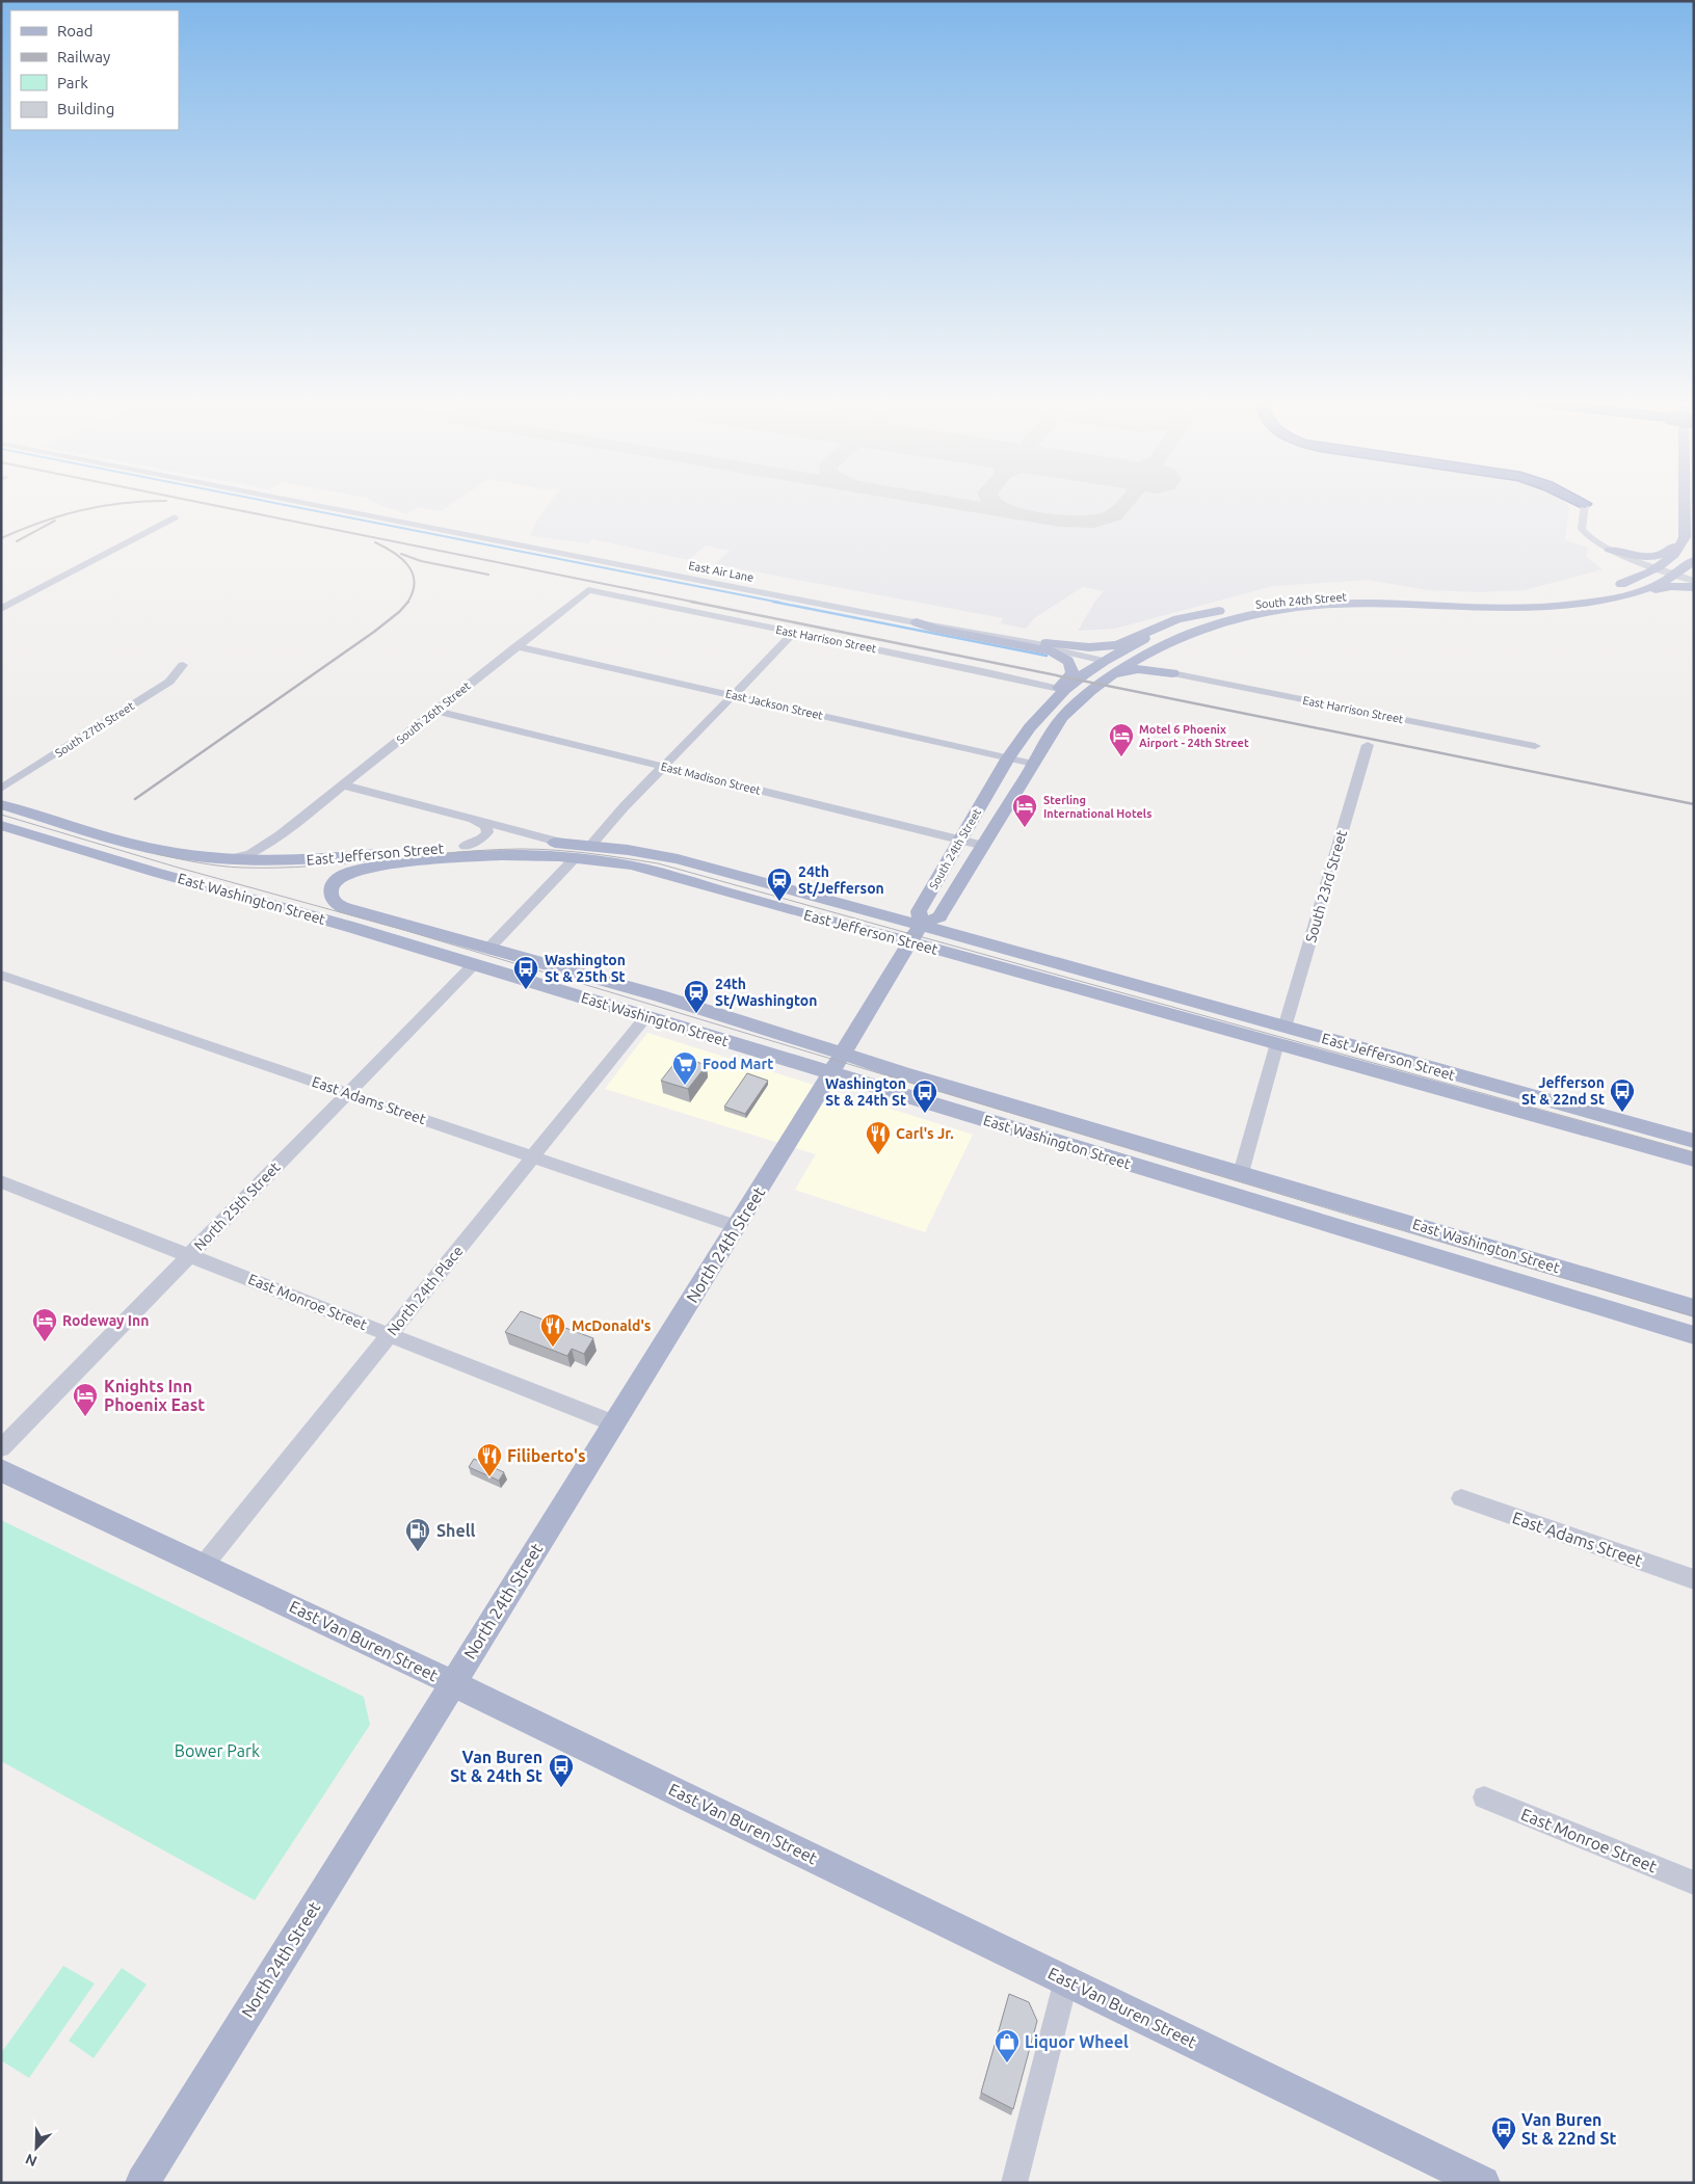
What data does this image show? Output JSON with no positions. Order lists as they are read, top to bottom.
{
  "streets": {
    "main road": [
      "South 24th Street",
      "East Jefferson Street",
      "East Washington Street",
      "North 24th Street",
      "East Van Buren Street"
    ],
    "street": [
      "East Air Lane",
      "East Harrison Street",
      "East Jackson Street",
      "South 26th Street",
      "South 27th Street",
      "East Madison Street",
      "South 23rd Street",
      "East Adams Street",
      "North 25th Street",
      "North 24th Place",
      "East Monroe Street"
    ]
  },
  "crossings": [
    ["East Air Lane", "South 24th Street"],
    ["South 24th Street", "East Harrison Street"],
    ["South 24th Street", "East Jackson Street"],
    ["South 24th Street", "East Madison Street"],
    ["South 24th Street", "East Jefferson Street"],
    ["South 24th Street", "East Washington Street"],
    ["South 24th Street", "North 24th Street"],
    ["East Harrison Street", "South 26th Street"],
    ["East Jackson Street", "South 26th Street"],
    ["South 26th Street", "East Madison Street"],
    ["South 26th Street", "East Jefferson Street"],
    ["East Jefferson Street", "South 23rd Street"],
    ["East Jefferson Street", "East Washington Street"],
    ["South 23rd Street", "East Washington Street"],
    ["East Washington Street", "North 25th Street"],
    ["East Washington Street", "North 24th Street"],
    ["East Washington Street", "North 24th Place"],
    ["East Adams Street", "North 25th Street"],
    ["East Adams Street", "North 24th Street"],
    ["East Adams Street", "North 24th Place"],
    ["North 25th Street", "East Monroe Street"],
    ["North 24th Street", "East Monroe Street"],
    ["North 24th Street", "East Van Buren Street"],
    ["North 24th Place", "East Monroe Street"],
    ["North 24th Place", "East Van Buren Street"]
  ],
  "parks": ["Bower Park"],
  "places": {
    "hotel": [
      "Motel 6 Phoenix Airport - 24th Street",
      "Sterling International Hotels",
      "Rodeway Inn",
      "Knights Inn Phoenix East"
    ],
    "station": ["24th St/Jefferson", "24th St/Washington"],
    "bus stop": [
      "Washington St & 25th St",
      "Jefferson St & 22nd St",
      "Washington St & 24th St",
      "Van Buren St & 24th St",
      "Van Buren St & 22nd St"
    ],
    "supermarket": ["Food Mart"],
    "restaurant": ["Carl's Jr.", "McDonald's", "Filiberto's"],
    "fuel station": ["Shell"],
    "shop": ["Liquor Wheel"]
  },
  "legend": [
    "Road",
    "Railway",
    "Park",
    "Building"
  ],
  "north": "bottom left"
}
